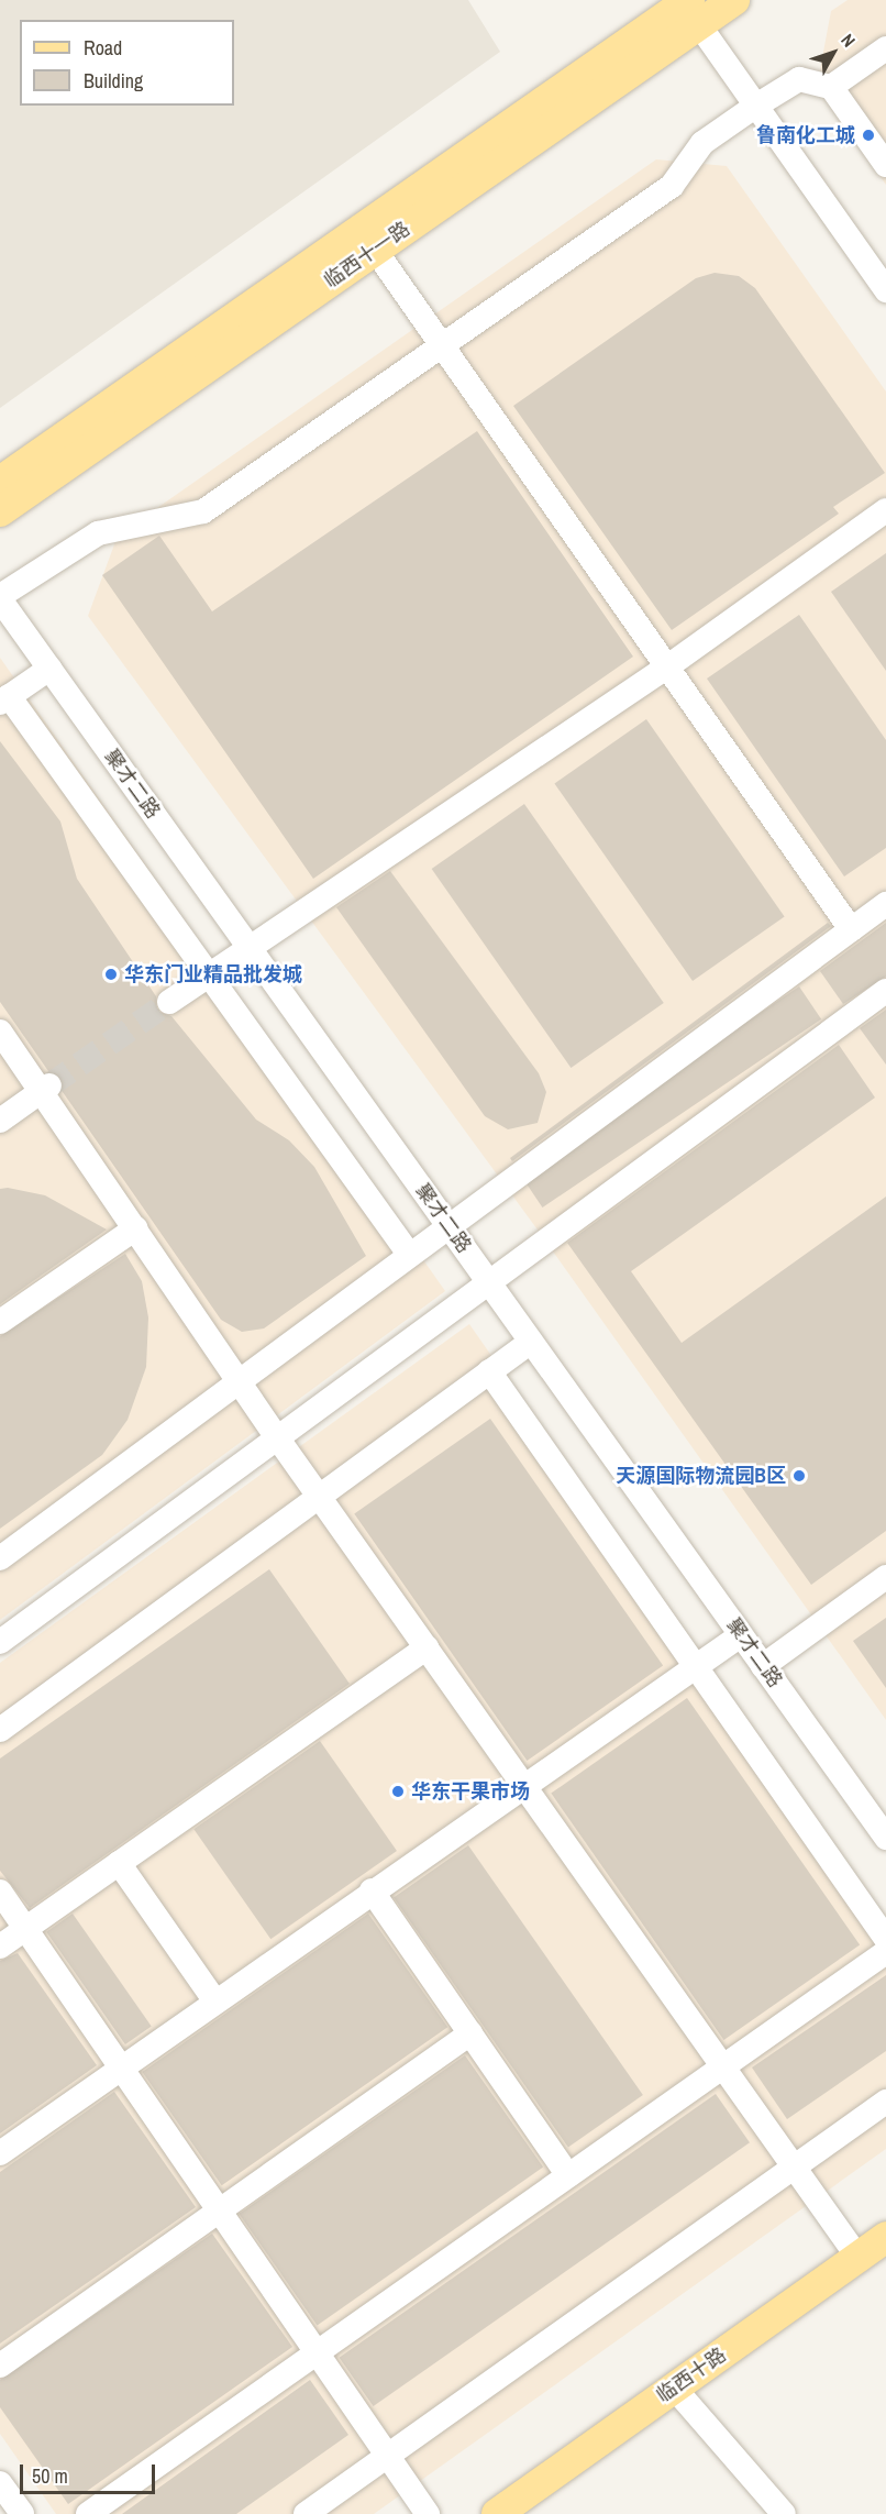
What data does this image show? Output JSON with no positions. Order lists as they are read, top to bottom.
{
  "streets": {
    "main road": ["临西十一路", "临西十路"],
    "street": ["聚才二路"]
  },
  "places": [
    "鲁南化工城",
    "华东门业精品批发城",
    "天源国际物流园B区",
    "华东干果市场"
  ],
  "legend": ["Road", "Building"],
  "scale_bar": "50 m",
  "north": "top right"
}
